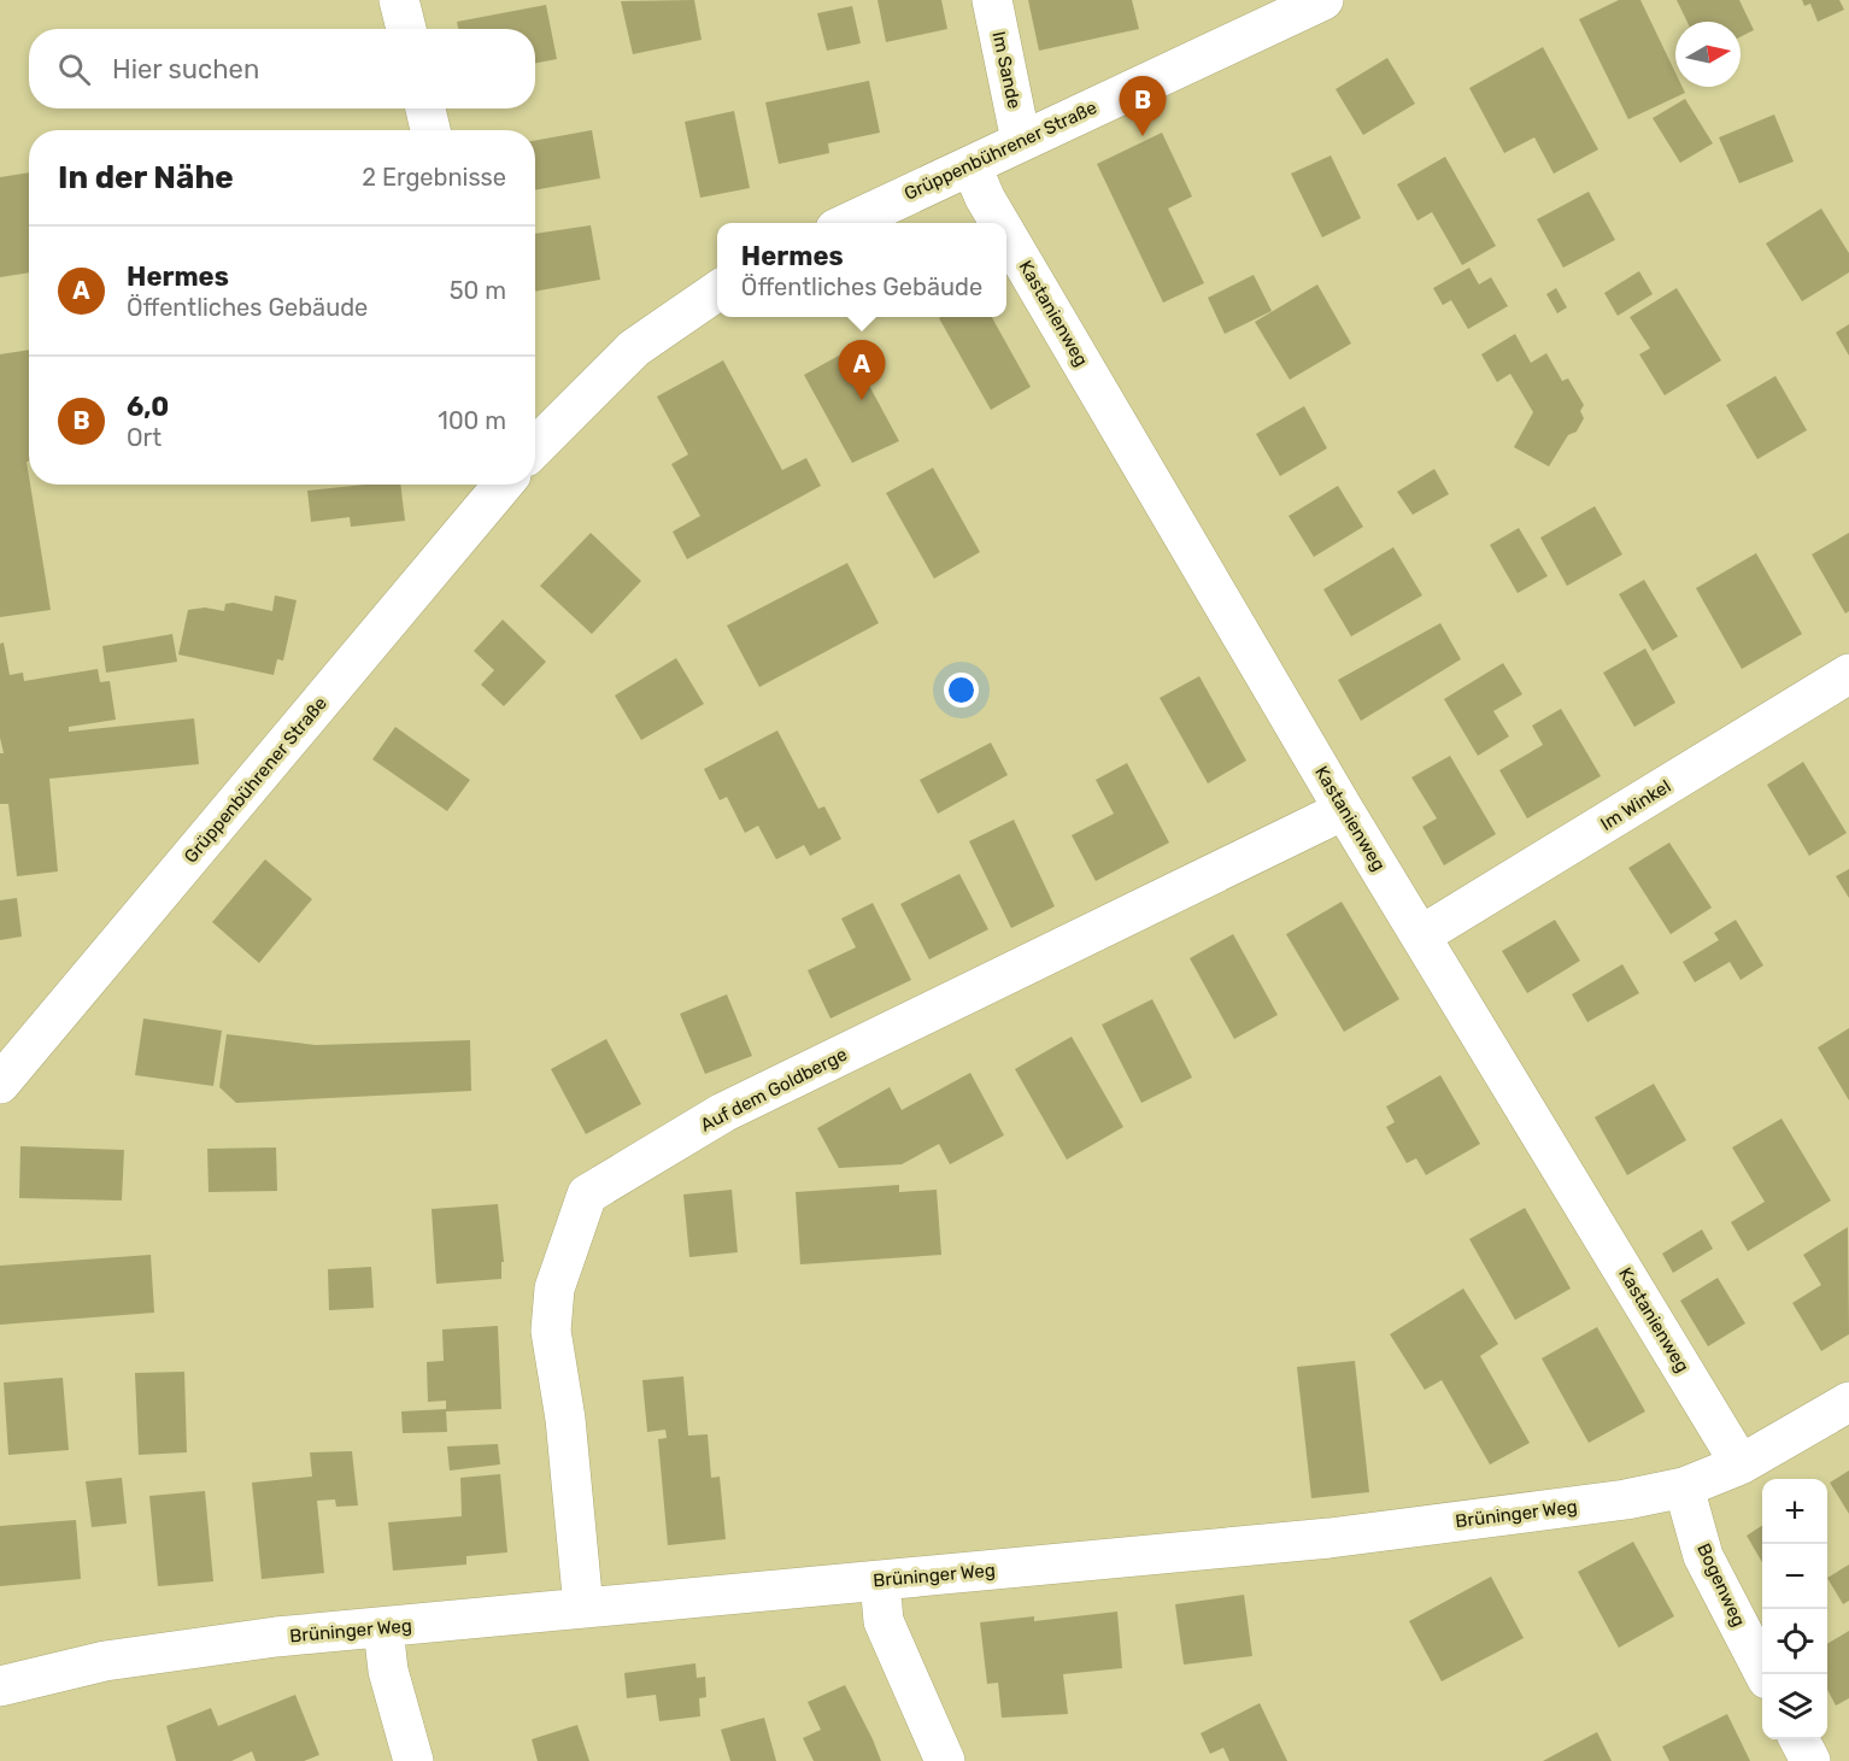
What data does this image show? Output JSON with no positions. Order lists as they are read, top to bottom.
{
  "streets": {
    "street": [
      "Im Sande",
      "Grüppenbührener Straße",
      "Kastanienweg",
      "Im Winkel",
      "Auf dem Goldberge",
      "Brüninger Weg",
      "Bogenweg"
    ]
  },
  "crossings": [
    ["Im Sande", "Grüppenbührener Straße"],
    ["Grüppenbührener Straße", "Kastanienweg"],
    ["Kastanienweg", "Im Winkel"],
    ["Kastanienweg", "Auf dem Goldberge"],
    ["Kastanienweg", "Brüninger Weg"],
    ["Auf dem Goldberge", "Brüninger Weg"],
    ["Brüninger Weg", "Bogenweg"]
  ],
  "north": "right",
  "page": {
    "search": "Hier suchen",
    "pins": ["B", "A"],
    "heading": ["In der Nähe", "2 Ergebnisse"],
    "popup": ["Hermes", "Öffentliches Gebäude"],
    "list": [
      {
        "mark": "A",
        "name": "Hermes",
        "note": "Öffentliches Gebäude",
        "value": "50 m"
      },
      {
        "mark": "B",
        "name": "6,0",
        "note": "Ort",
        "value": "100 m"
      }
    ],
    "map_buttons": ["+", "−"]
  }
}
